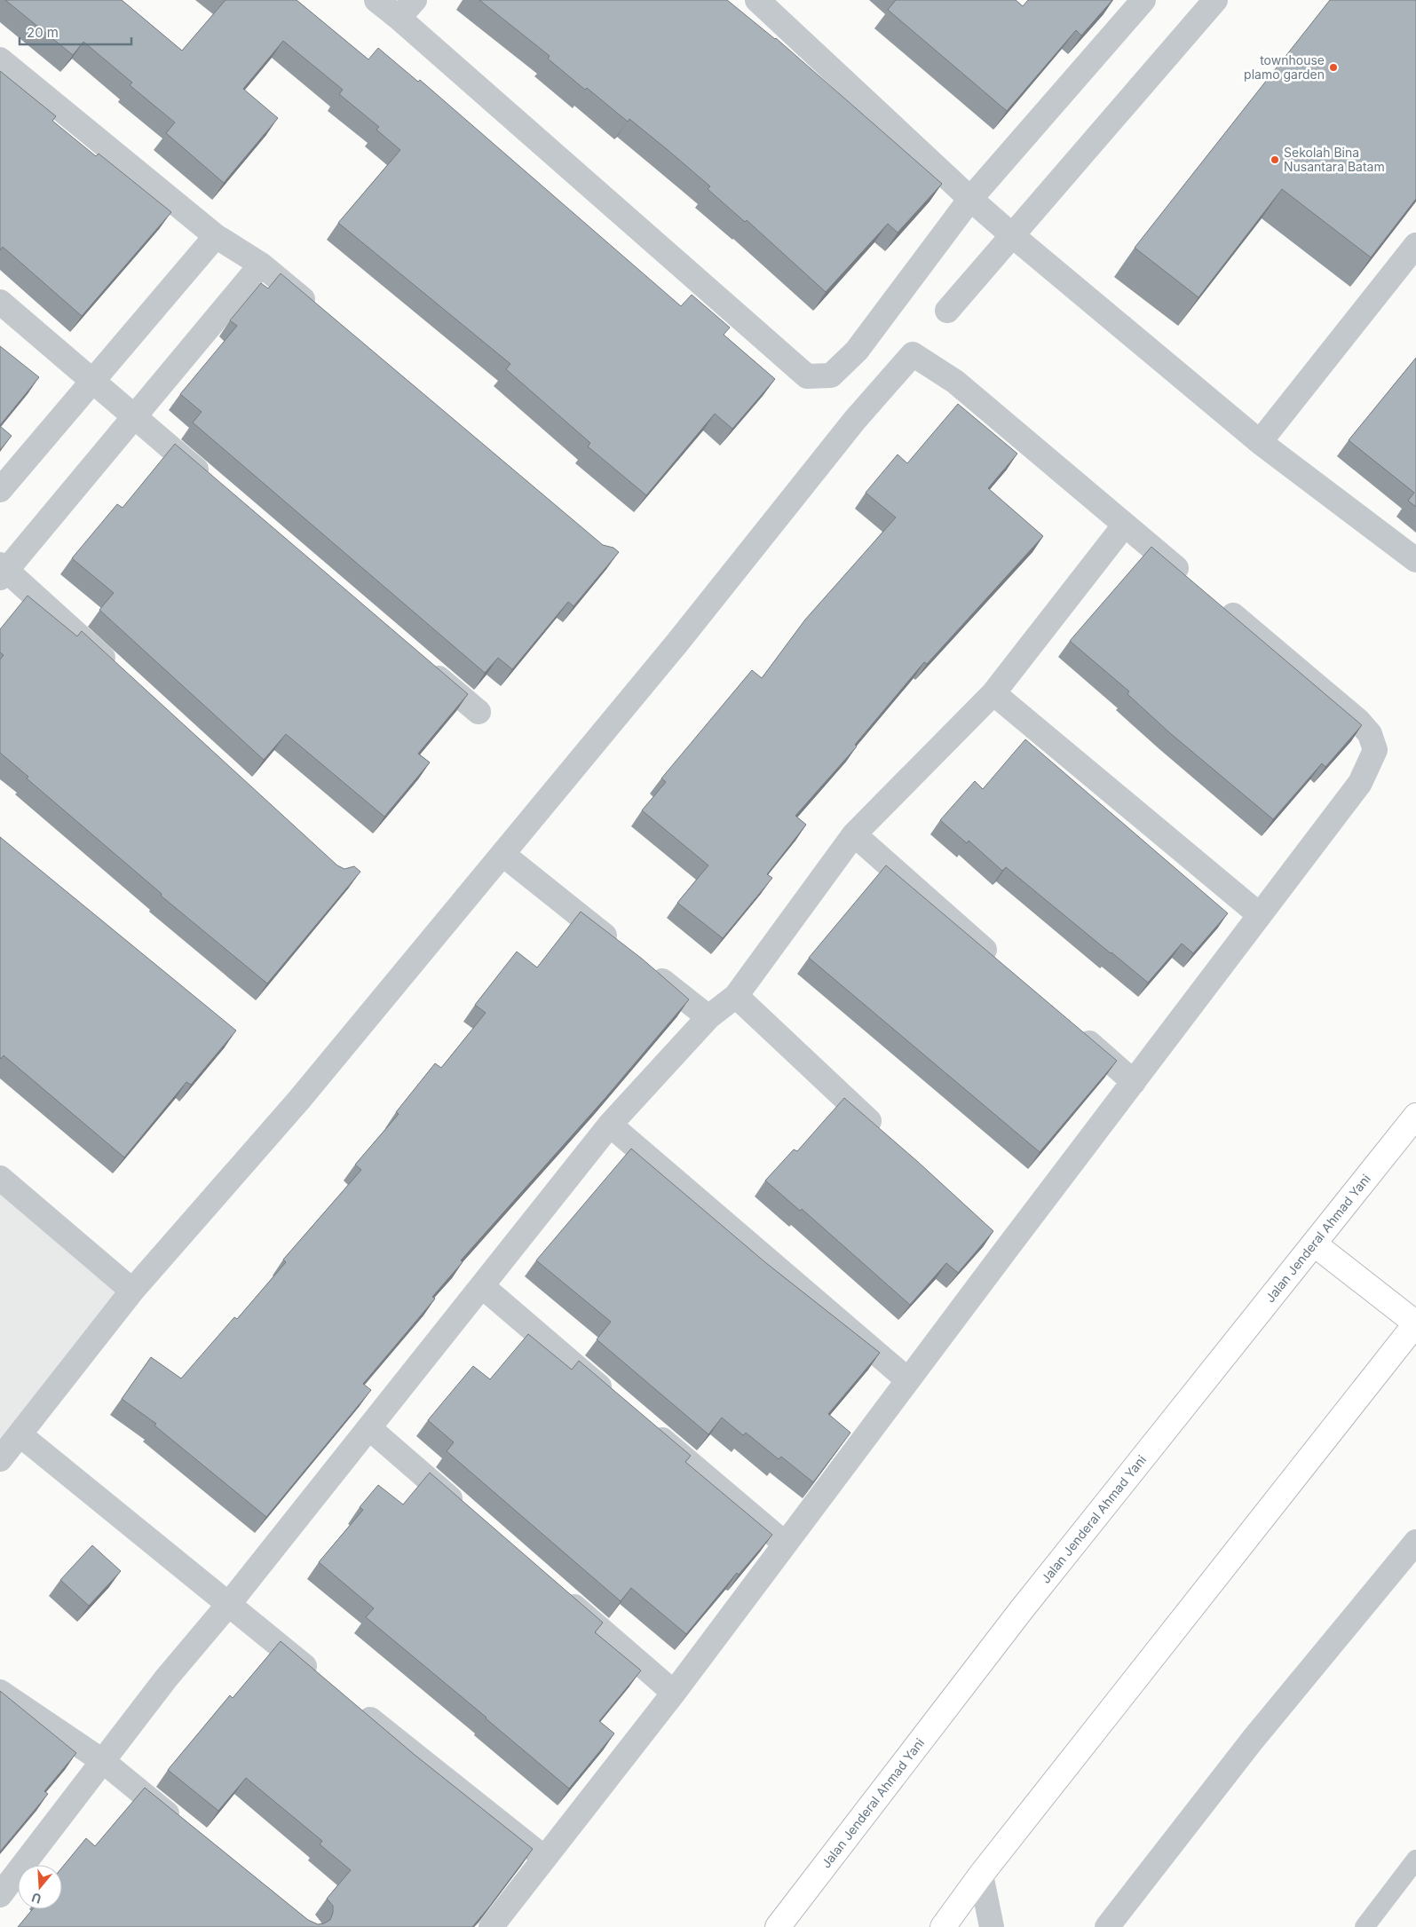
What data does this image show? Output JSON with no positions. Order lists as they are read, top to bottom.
{
  "streets": {
    "highway": ["Jalan Jenderal Ahmad Yani"]
  },
  "places": ["townhouse plamo garden", "Sekolah Bina Nusantara Batam"],
  "scale_bar": "20 m",
  "north": "bottom"
}
